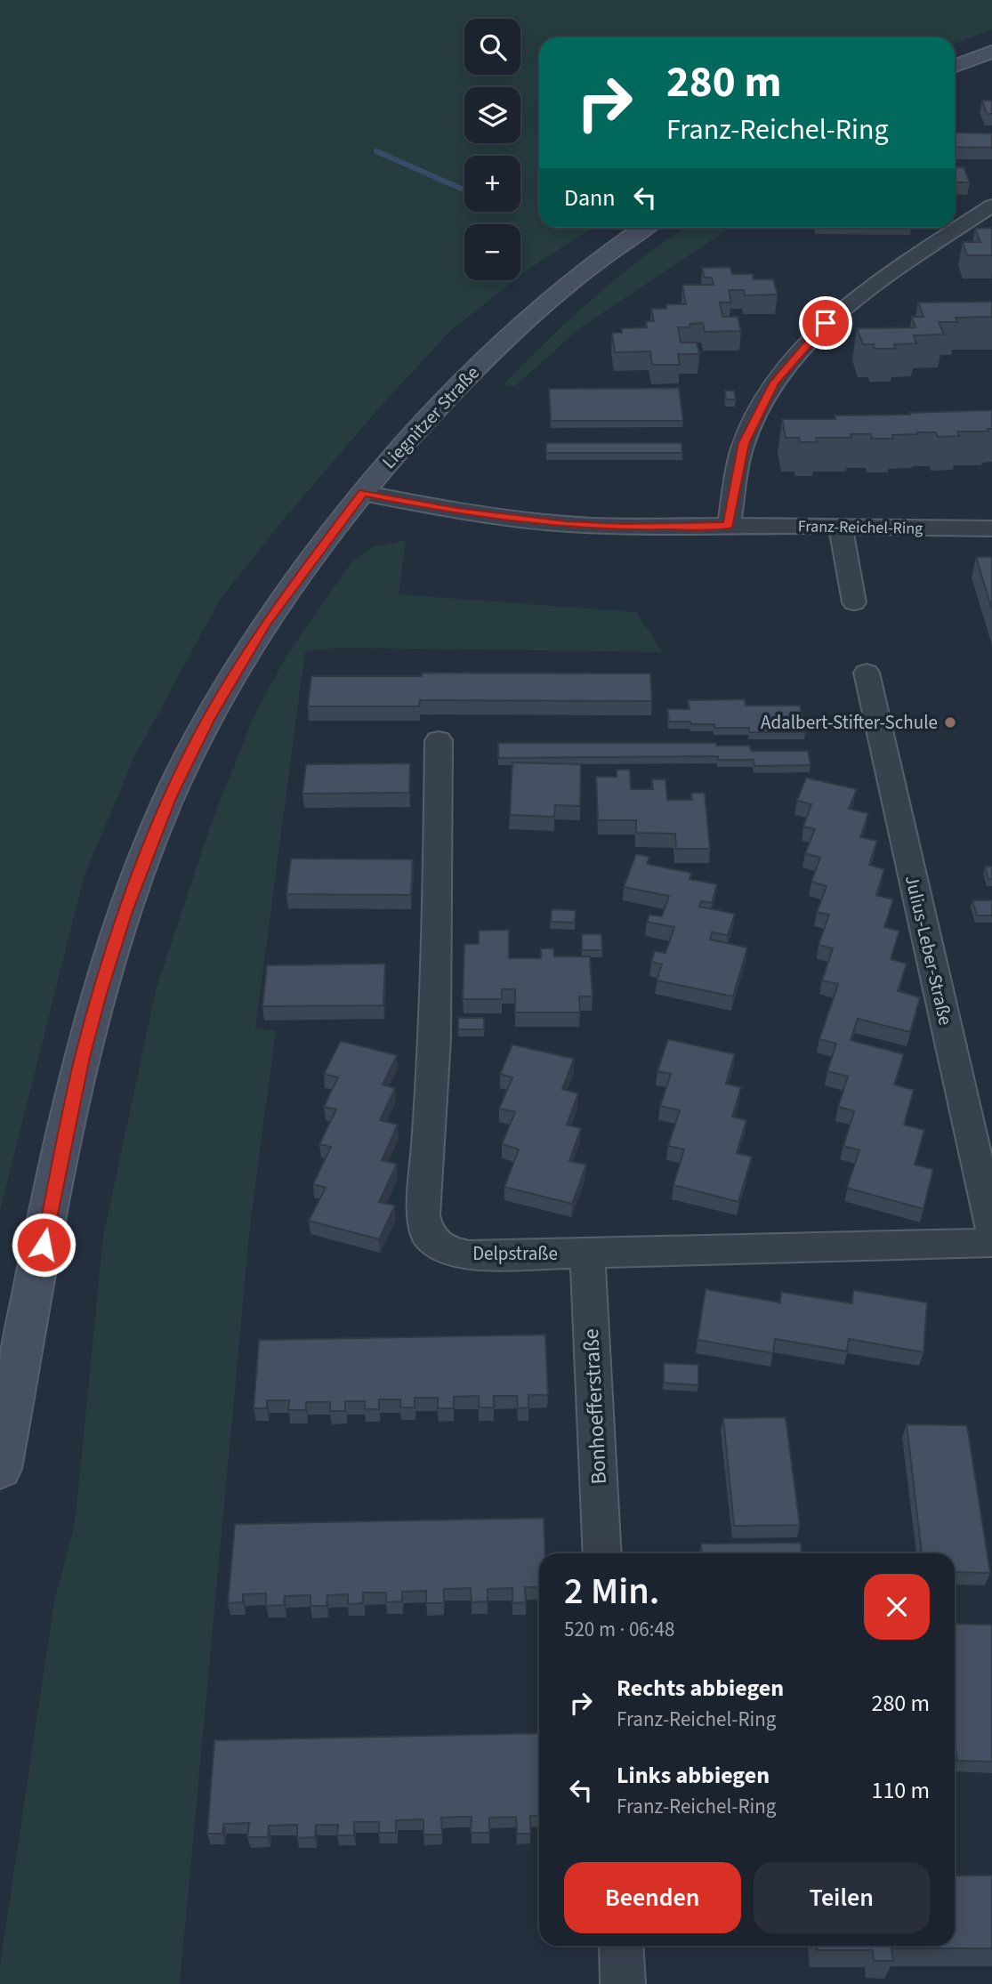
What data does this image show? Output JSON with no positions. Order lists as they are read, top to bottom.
{
  "streets": {
    "main road": ["Liegnitzer Straße"],
    "street": [
      "Franz-Reichel-Ring",
      "Julius-Leber-Straße",
      "Delpstraße",
      "Bonhoefferstraße"
    ]
  },
  "crossings": [
    ["Liegnitzer Straße", "Franz-Reichel-Ring"],
    ["Delpstraße", "Bonhoefferstraße"]
  ],
  "places": ["Adalbert-Stifter-Schule"],
  "page": {
    "map_buttons": ["+", "−"],
    "turn": ["280 m", "Franz-Reichel-Ring"],
    "then": "Dann",
    "heading": ["2 Min.", "520 m · 06:48"],
    "list": [
      {
        "name": "Rechts abbiegen",
        "note": "Franz-Reichel-Ring",
        "value": "280 m"
      },
      {
        "name": "Links abbiegen",
        "note": "Franz-Reichel-Ring",
        "value": "110 m"
      }
    ],
    "buttons": ["Beenden", "Teilen"]
  }
}
